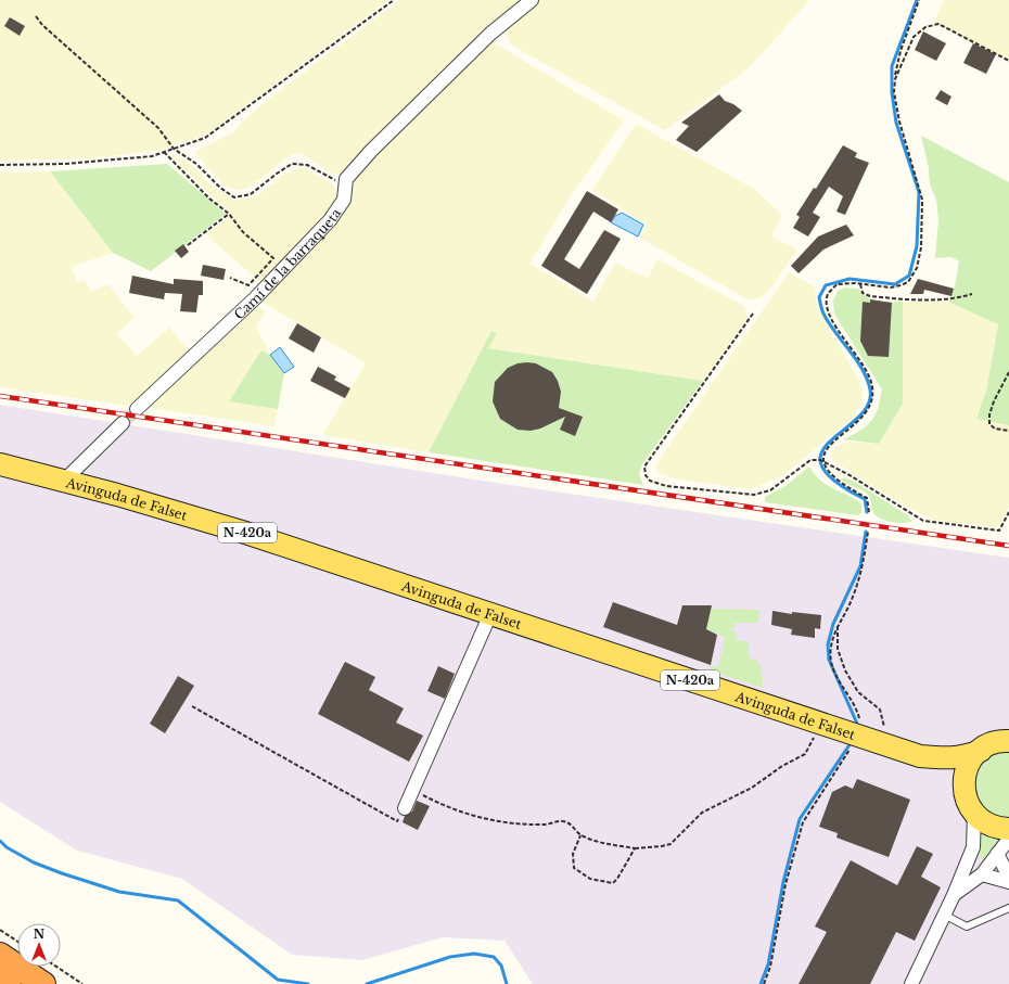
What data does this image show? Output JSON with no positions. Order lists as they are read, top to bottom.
{
  "streets": {
    "main road": ["Avinguda de Falset", "N-420a"],
    "street": ["Camí de la barraqueta"]
  },
  "crossings": [
    ["Avinguda de Falset", "N-420a"]
  ],
  "north": "top"
}
